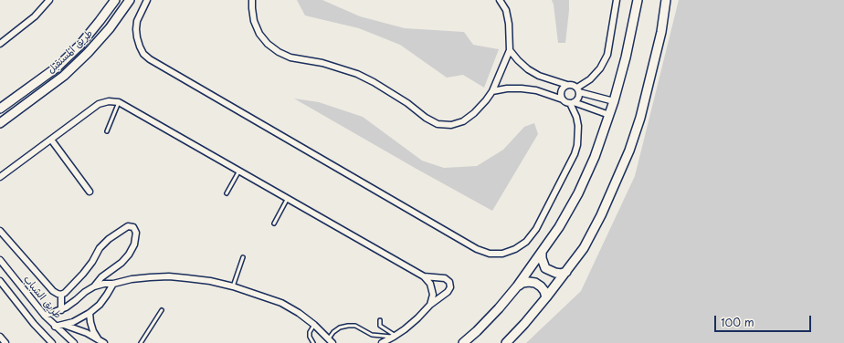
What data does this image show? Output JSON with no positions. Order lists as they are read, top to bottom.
{
  "streets": {
    "street": ["طريق المستقبل", "طريق الشباب"]
  },
  "scale_bar": "100 m"
}
